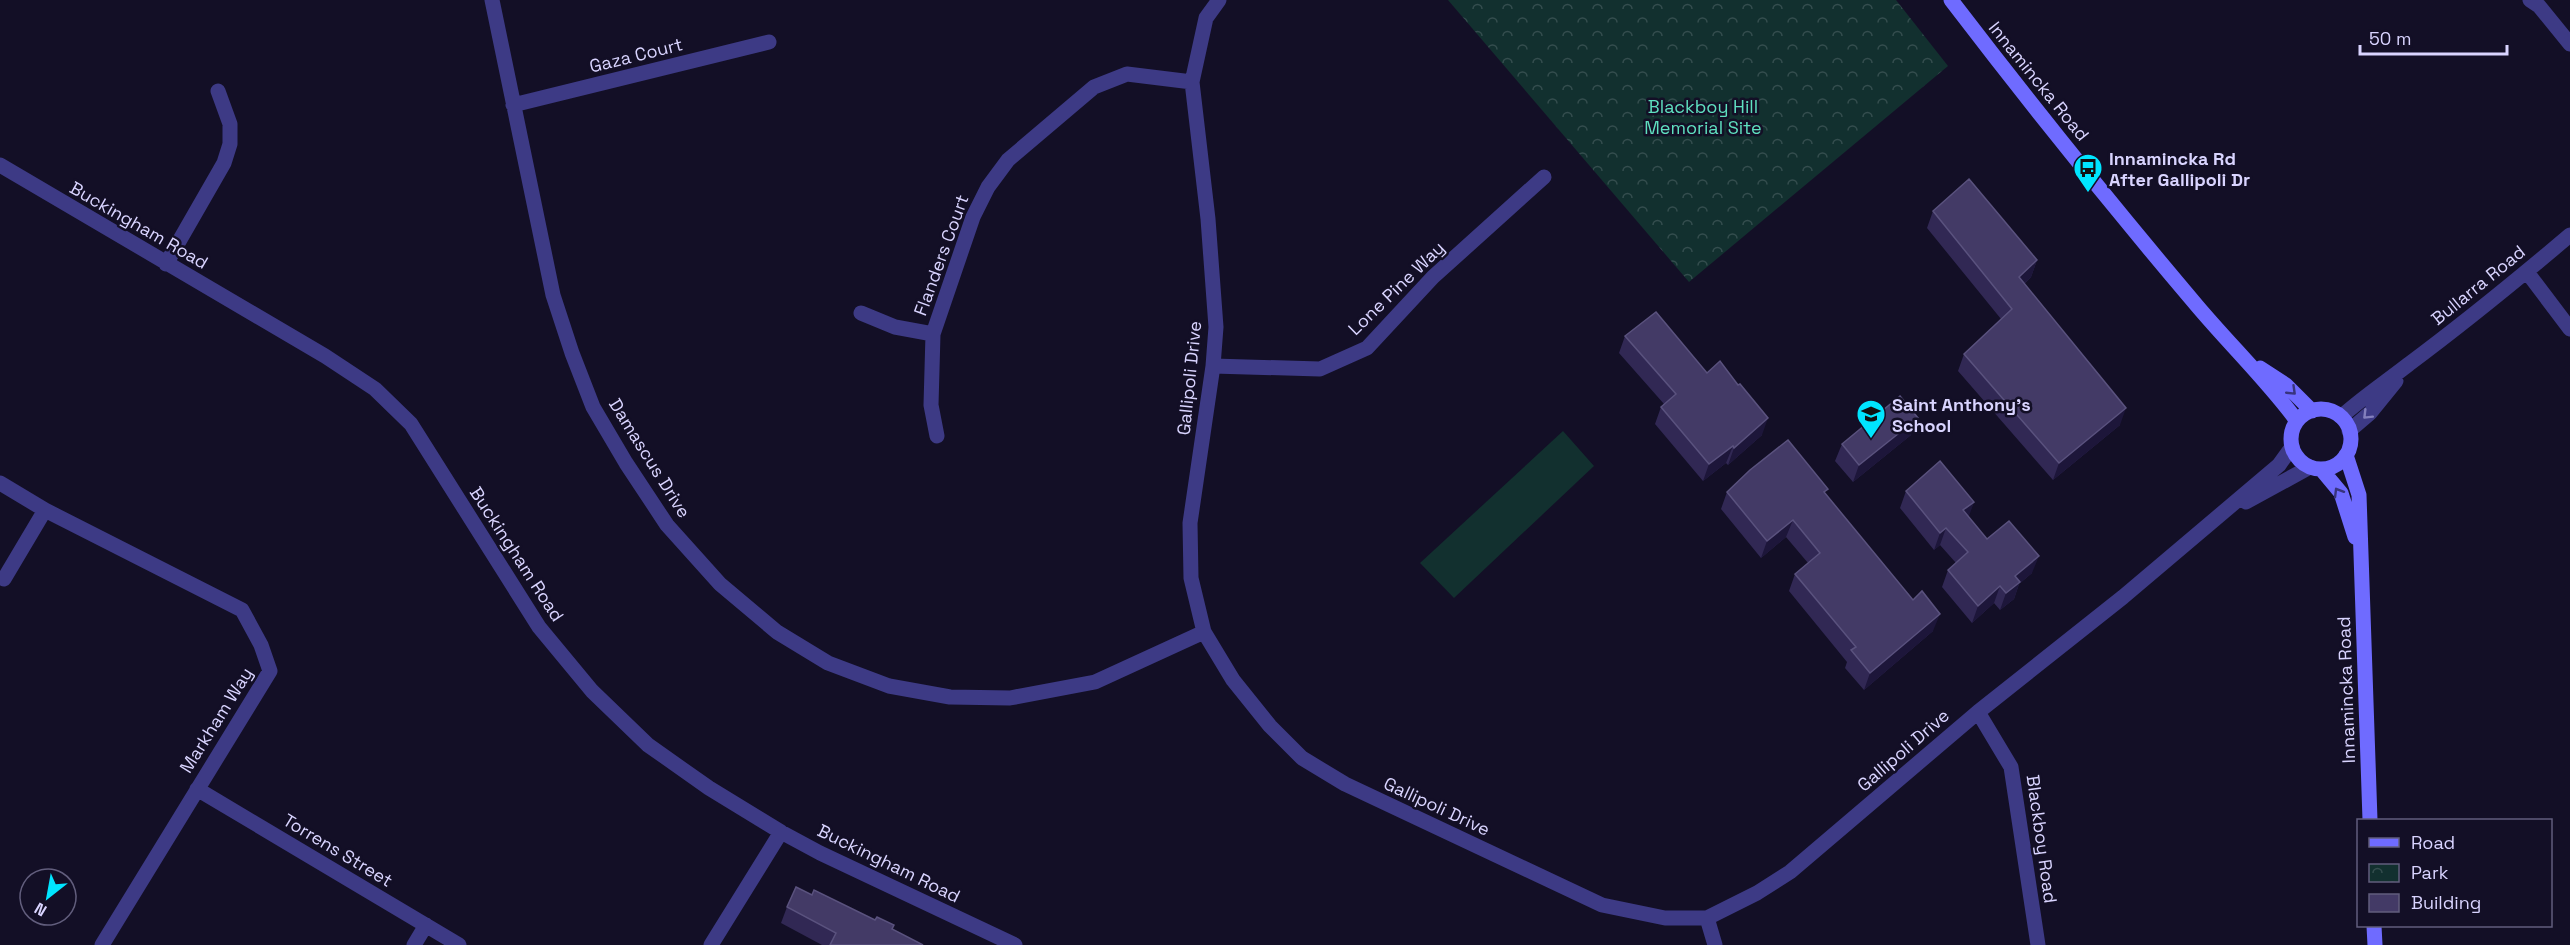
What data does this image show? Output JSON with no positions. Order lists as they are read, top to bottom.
{
  "streets": {
    "main road": ["Innamincka Road"],
    "street": [
      "Gaza Court",
      "Buckingham Road",
      "Flanders Court",
      "Bullarra Road",
      "Lone Pine Way",
      "Gallipoli Drive",
      "Damascus Drive",
      "Markham Way",
      "Blackboy Road",
      "Torrens Street"
    ]
  },
  "crossings": [
    ["Gaza Court", "Damascus Drive"],
    ["Innamincka Road", "Bullarra Road"],
    ["Innamincka Road", "Gallipoli Drive"],
    ["Flanders Court", "Gallipoli Drive"],
    ["Bullarra Road", "Gallipoli Drive"],
    ["Lone Pine Way", "Gallipoli Drive"],
    ["Gallipoli Drive", "Damascus Drive"],
    ["Gallipoli Drive", "Blackboy Road"],
    ["Markham Way", "Torrens Street"]
  ],
  "parks": ["Blackboy Hill Memorial Site"],
  "places": {
    "bus stop": ["Innamincka Rd After Gallipoli Dr"],
    "school or university": ["Saint Anthony's School"]
  },
  "legend": ["Road", "Park", "Building"],
  "scale_bar": "50 m",
  "north": "bottom left"
}
